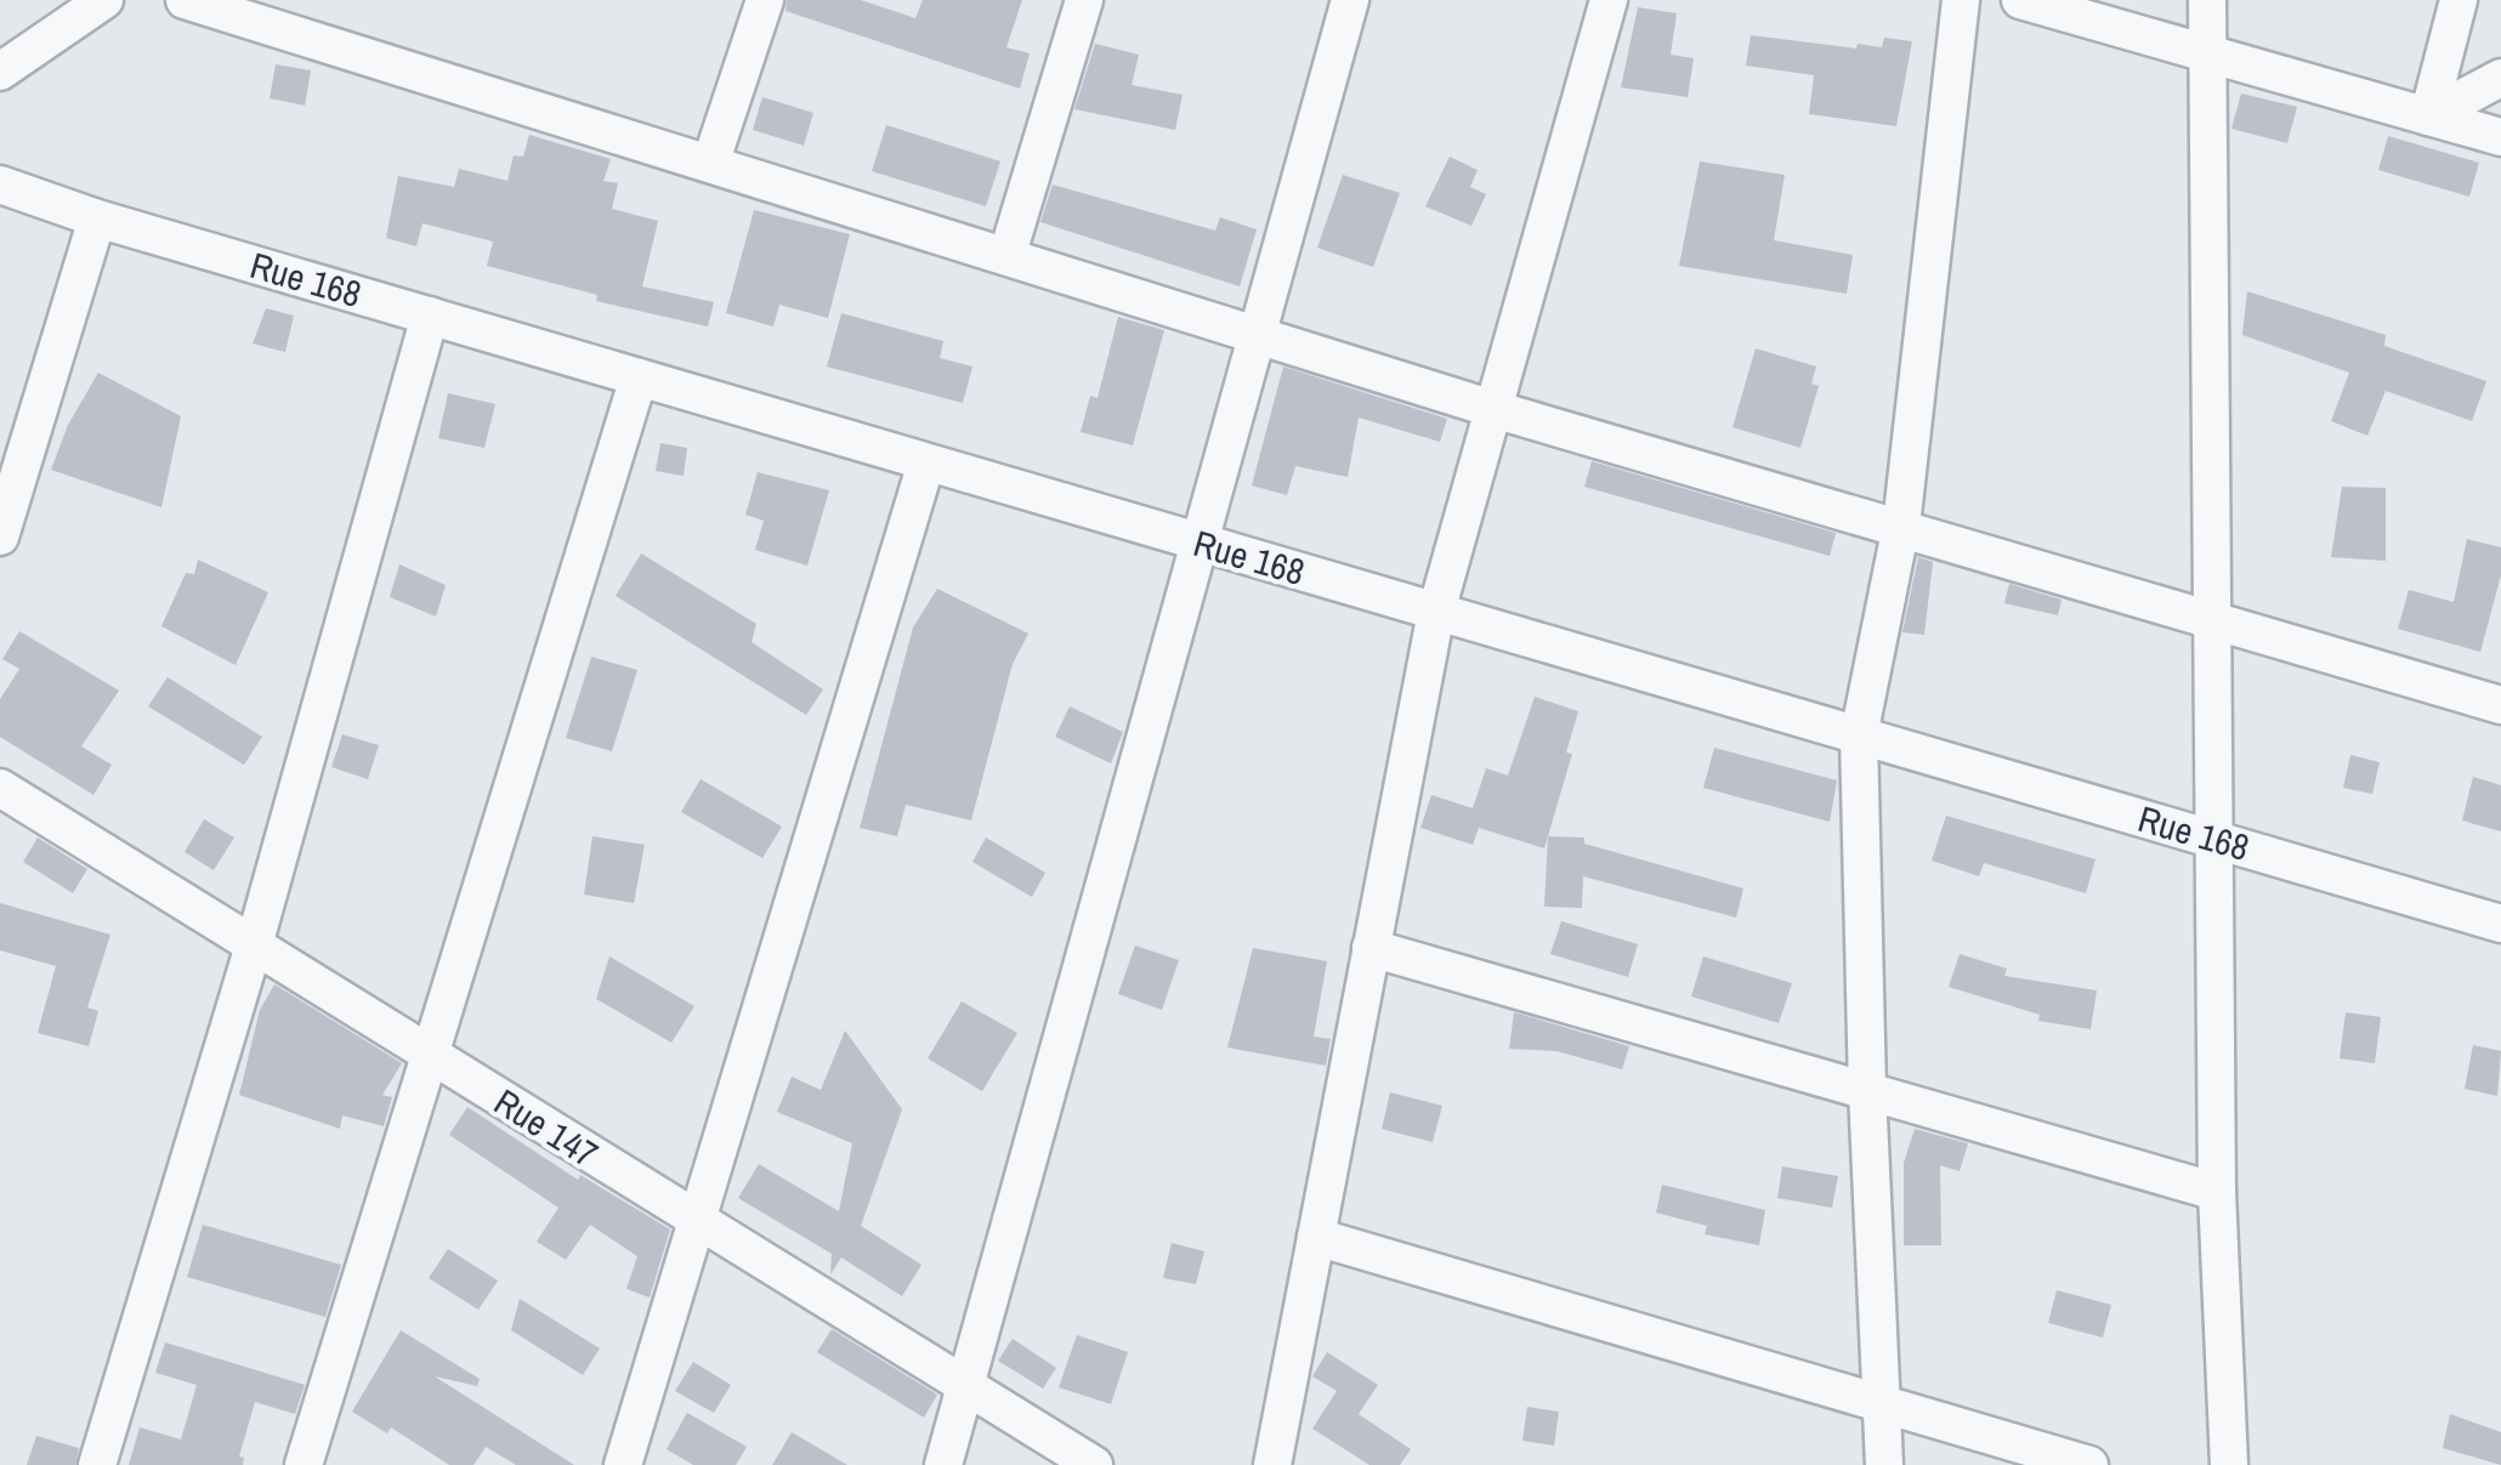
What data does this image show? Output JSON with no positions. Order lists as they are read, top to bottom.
{
  "streets": {
    "street": ["Rue 168", "Rue 147"]
  }
}
